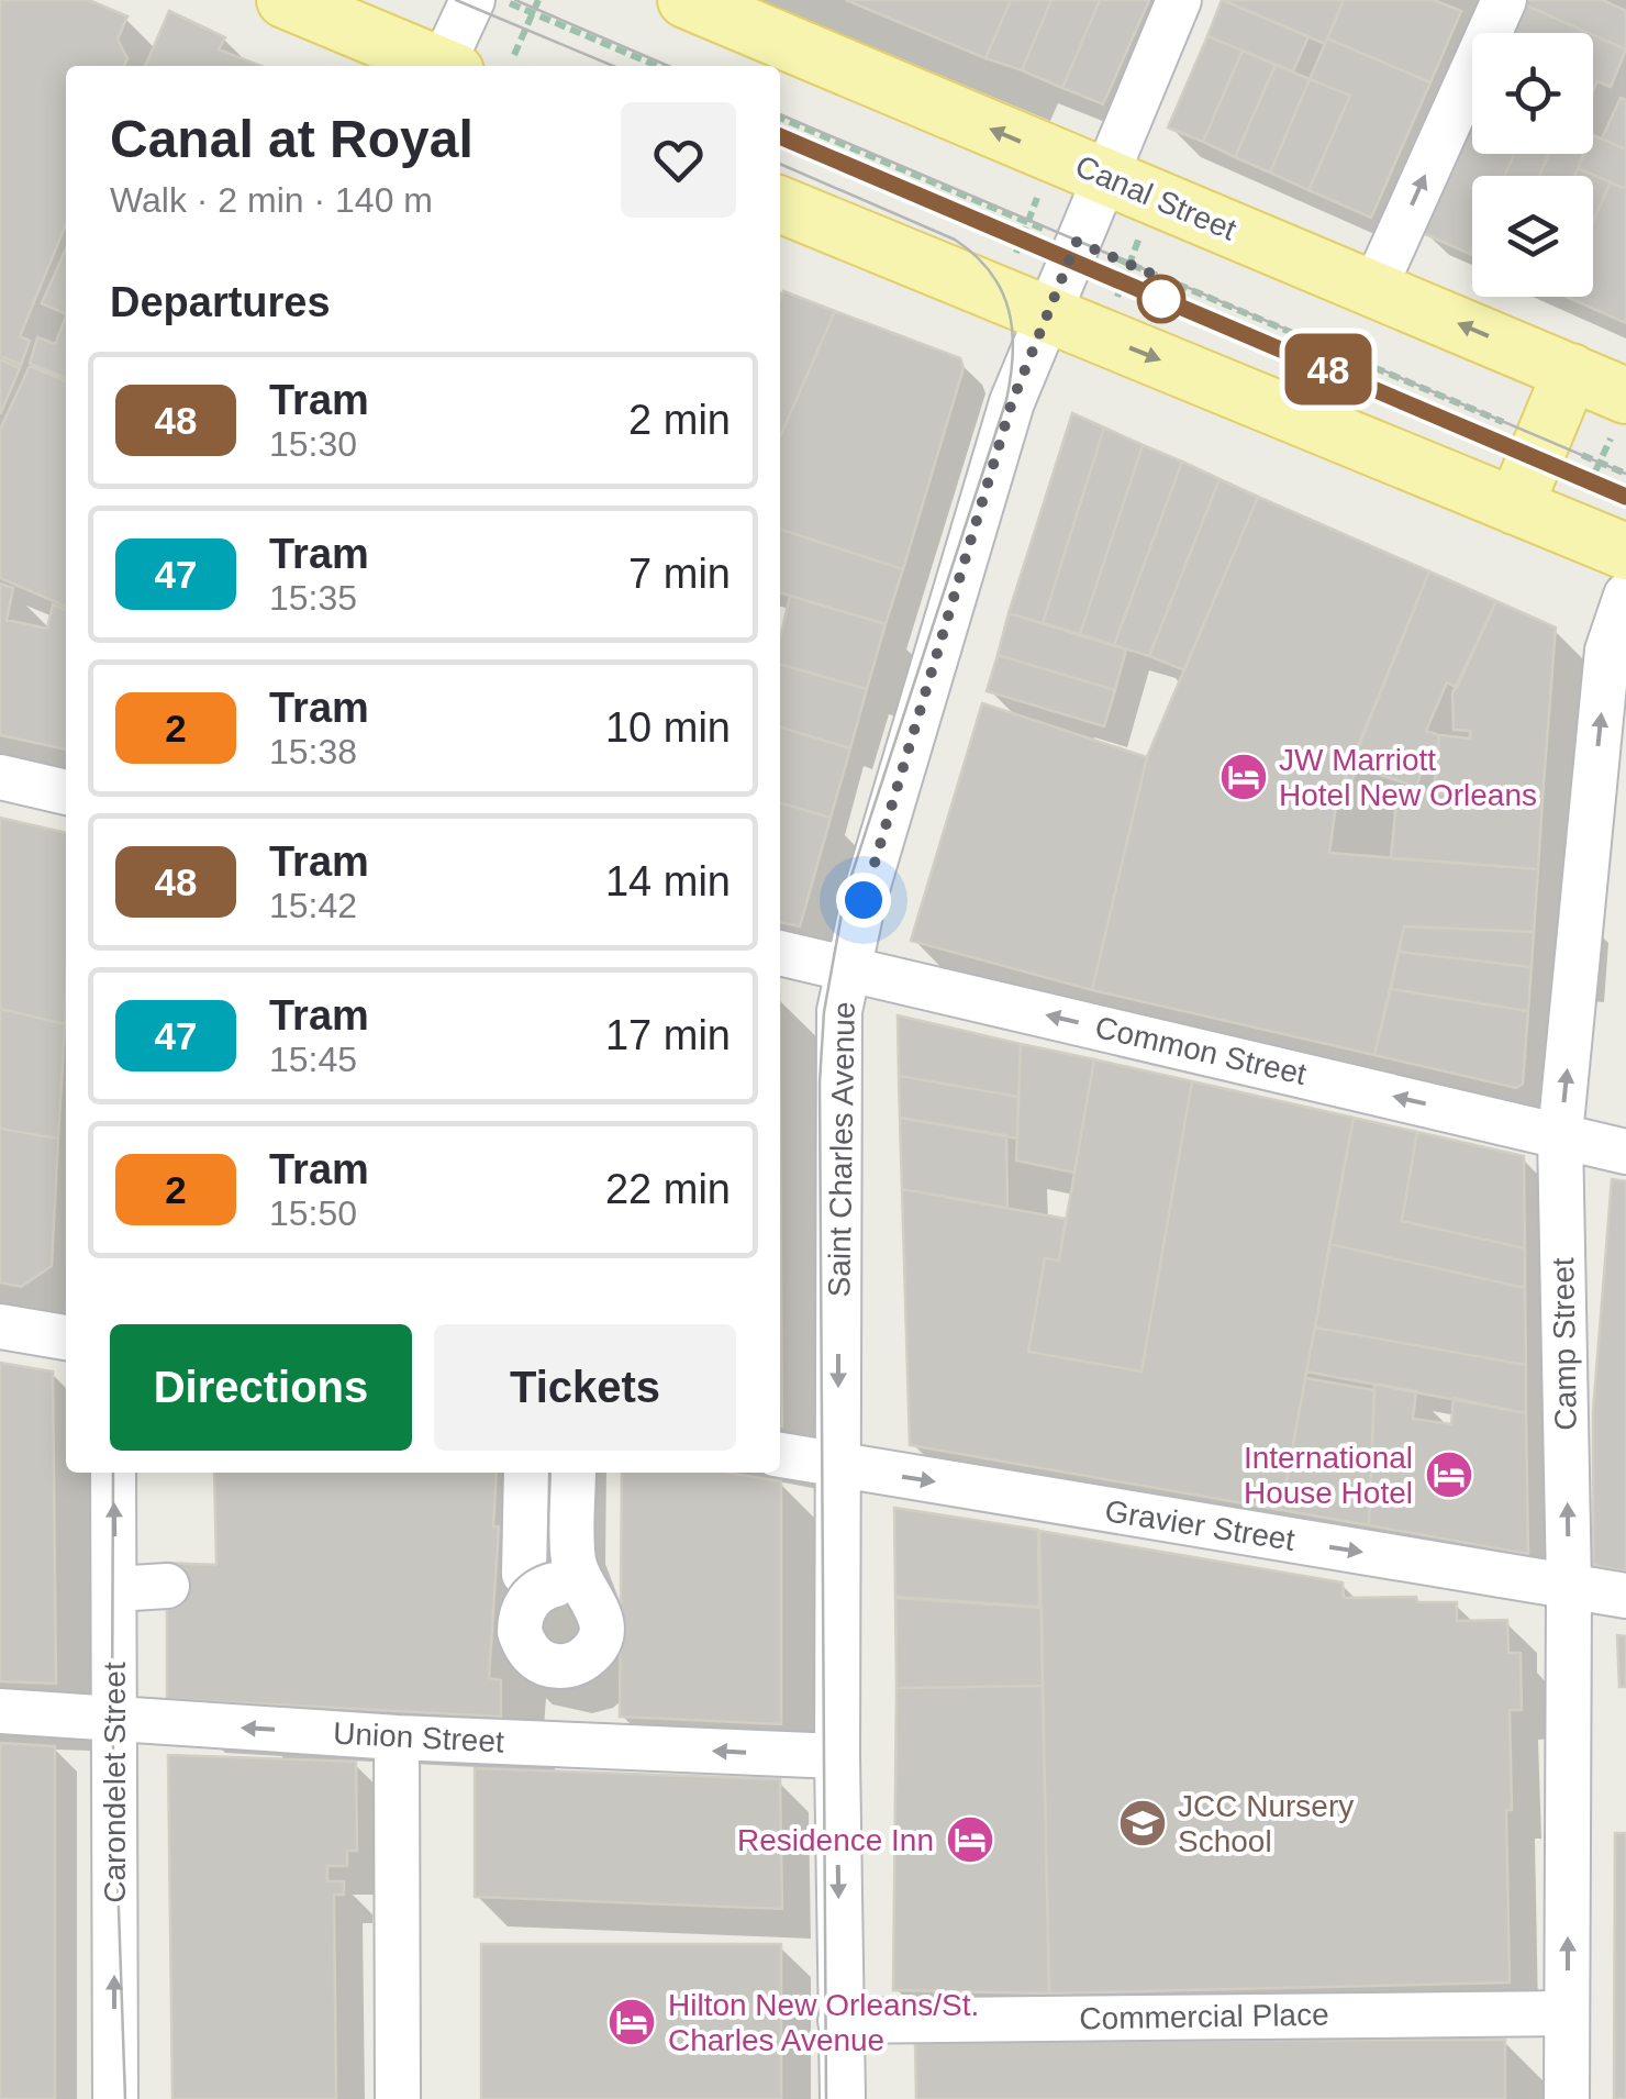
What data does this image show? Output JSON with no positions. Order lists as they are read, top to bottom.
{
  "streets": {
    "main road": ["Canal Street"],
    "street": [
      "Common Street",
      "Saint Charles Avenue",
      "Camp Street",
      "Gravier Street",
      "Union Street",
      "Carondelet Street",
      "Commercial Place"
    ]
  },
  "crossings": [
    ["Canal Street", "Saint Charles Avenue"],
    ["Common Street", "Saint Charles Avenue"],
    ["Common Street", "Camp Street"],
    ["Saint Charles Avenue", "Gravier Street"],
    ["Saint Charles Avenue", "Union Street"],
    ["Saint Charles Avenue", "Commercial Place"],
    ["Camp Street", "Gravier Street"],
    ["Camp Street", "Commercial Place"],
    ["Union Street", "Carondelet Street"]
  ],
  "one_way": [
    "Common Street",
    "Saint Charles Avenue",
    "Camp Street",
    "Gravier Street",
    "Union Street"
  ],
  "places": {
    "hotel": [
      "JW Marriott Hotel New Orleans",
      "International House Hotel",
      "Residence Inn",
      "Hilton New Orleans/St. Charles Avenue"
    ],
    "school or university": ["JCC Nursery School"]
  },
  "lines": ["tram line 48"],
  "page": {
    "on_map": "48",
    "heading": [
      ["Canal at Royal", "Walk · 2 min · 140 m"],
      "Departures"
    ],
    "list": [
      {
        "mark": "48",
        "name": "Tram",
        "note": "15:30",
        "value": "2 min"
      },
      {
        "mark": "47",
        "name": "Tram",
        "note": "15:35",
        "value": "7 min"
      },
      {
        "mark": "2",
        "name": "Tram",
        "note": "15:38",
        "value": "10 min"
      },
      {
        "mark": "48",
        "name": "Tram",
        "note": "15:42",
        "value": "14 min"
      },
      {
        "mark": "47",
        "name": "Tram",
        "note": "15:45",
        "value": "17 min"
      },
      {
        "mark": "2",
        "name": "Tram",
        "note": "15:50",
        "value": "22 min"
      }
    ],
    "buttons": ["Directions", "Tickets"]
  }
}
